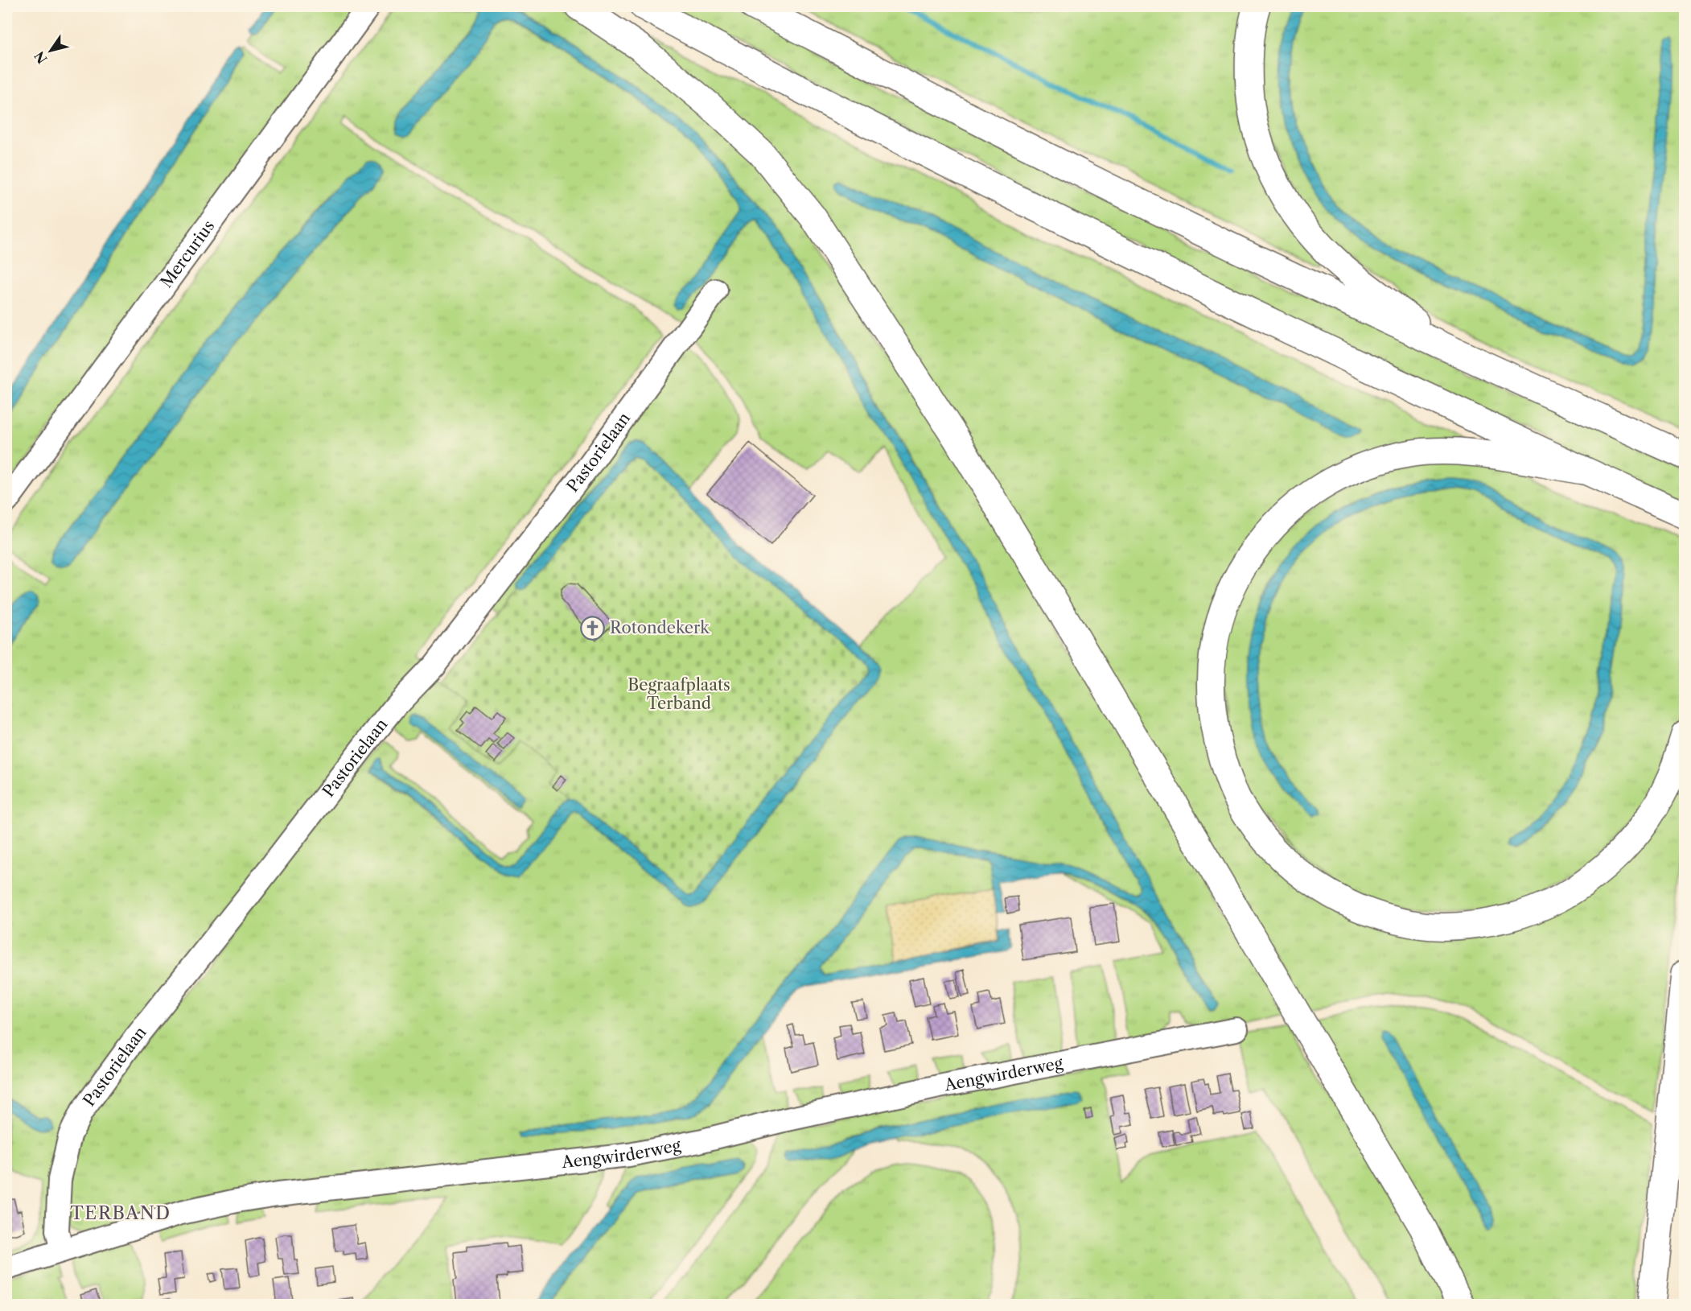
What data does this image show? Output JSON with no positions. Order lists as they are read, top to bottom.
{
  "streets": {
    "street": ["Mercurius", "Pastorielaan", "Aengwirderweg"]
  },
  "crossings": [
    ["Pastorielaan", "Aengwirderweg"]
  ],
  "districts": ["TERBAND"],
  "parks": ["Begraafplaats Terband"],
  "places": {
    "church": ["Rotondekerk"]
  },
  "north": "bottom left"
}
